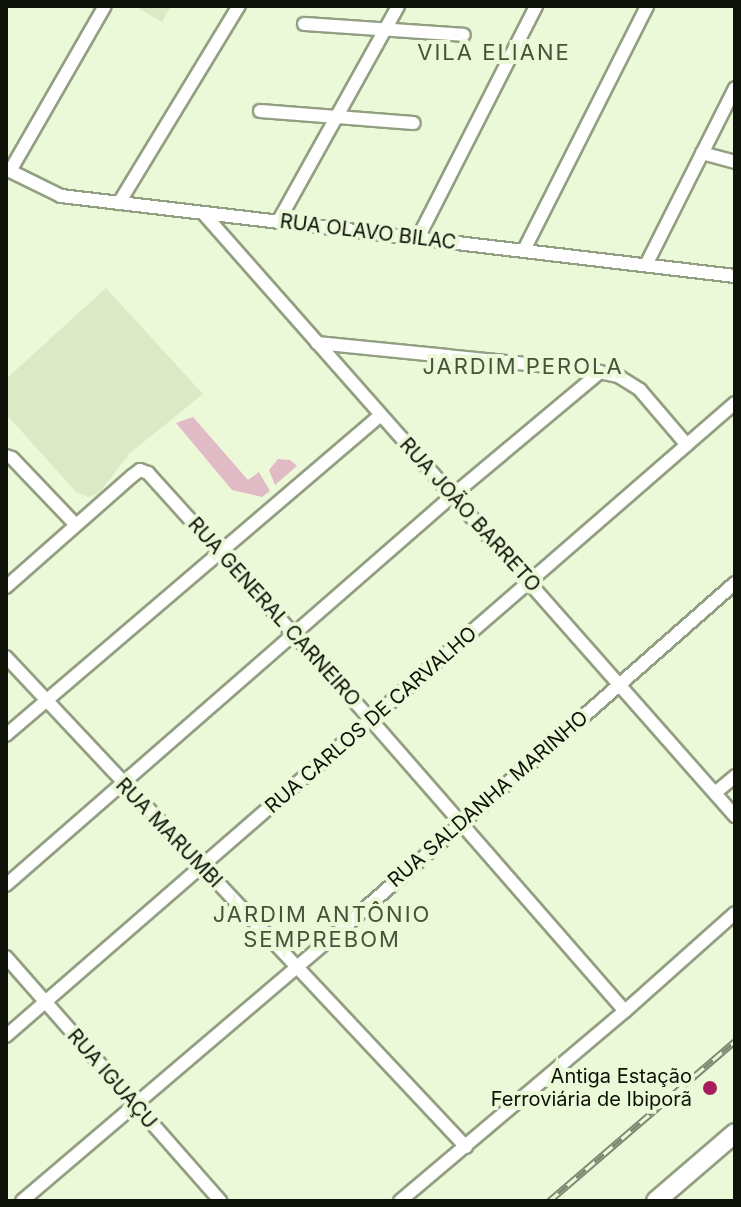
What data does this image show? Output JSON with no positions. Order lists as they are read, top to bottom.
{
  "streets": {
    "street": [
      "RUA OLAVO BILAC",
      "RUA JOÃO BARRETO",
      "RUA GENERAL CARNEIRO",
      "RUA CARLOS DE CARVALHO",
      "RUA SALDANHA MARINHO",
      "RUA MARUMBI",
      "RUA IGUAÇU"
    ]
  },
  "crossings": [
    ["RUA OLAVO BILAC", "RUA JOÃO BARRETO"],
    ["RUA JOÃO BARRETO", "RUA CARLOS DE CARVALHO"],
    ["RUA JOÃO BARRETO", "RUA SALDANHA MARINHO"],
    ["RUA GENERAL CARNEIRO", "RUA CARLOS DE CARVALHO"],
    ["RUA GENERAL CARNEIRO", "RUA SALDANHA MARINHO"],
    ["RUA CARLOS DE CARVALHO", "RUA MARUMBI"],
    ["RUA CARLOS DE CARVALHO", "RUA IGUAÇU"],
    ["RUA SALDANHA MARINHO", "RUA MARUMBI"],
    ["RUA SALDANHA MARINHO", "RUA IGUAÇU"]
  ],
  "districts": ["VILA ELIANE", "JARDIM PEROLA", "JARDIM ANTÔNIO SEMPREBOM"],
  "places": ["Antiga Estação Ferroviária de Ibiporã"]
}
